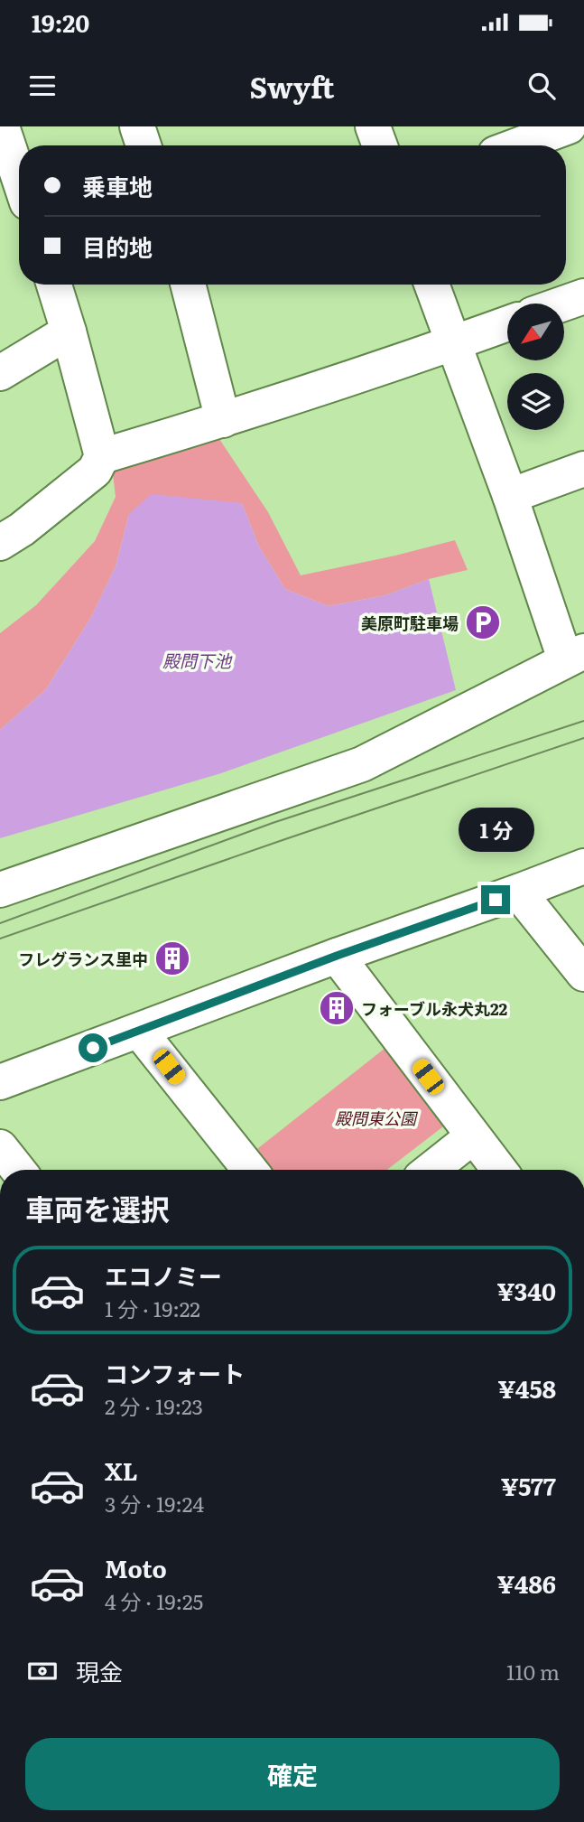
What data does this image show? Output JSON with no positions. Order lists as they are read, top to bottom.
{
  "water": ["殿問下池"],
  "parks": ["殿問東公園"],
  "places": {
    "parking": ["美原町駐車場"],
    "building": ["フレグランス里中", "フォーブル永犬丸22"]
  },
  "north": "bottom left",
  "page": {
    "status": "19:20",
    "header": "Swyft",
    "banner": ["乗車地", "目的地"],
    "bubble": "1 分",
    "heading": "車両を選択",
    "list": [
      {
        "name": "エコノミー",
        "note": "1 分 · 19:22",
        "value": "¥340"
      },
      {
        "name": "コンフォート",
        "note": "2 分 · 19:23",
        "value": "¥458"
      },
      {
        "name": "XL",
        "note": "3 分 · 19:24",
        "value": "¥577"
      },
      {
        "name": "Moto",
        "note": "4 分 · 19:25",
        "value": "¥486"
      }
    ],
    "pay": ["現金", "110 m"],
    "buttons": "確定"
  }
}
